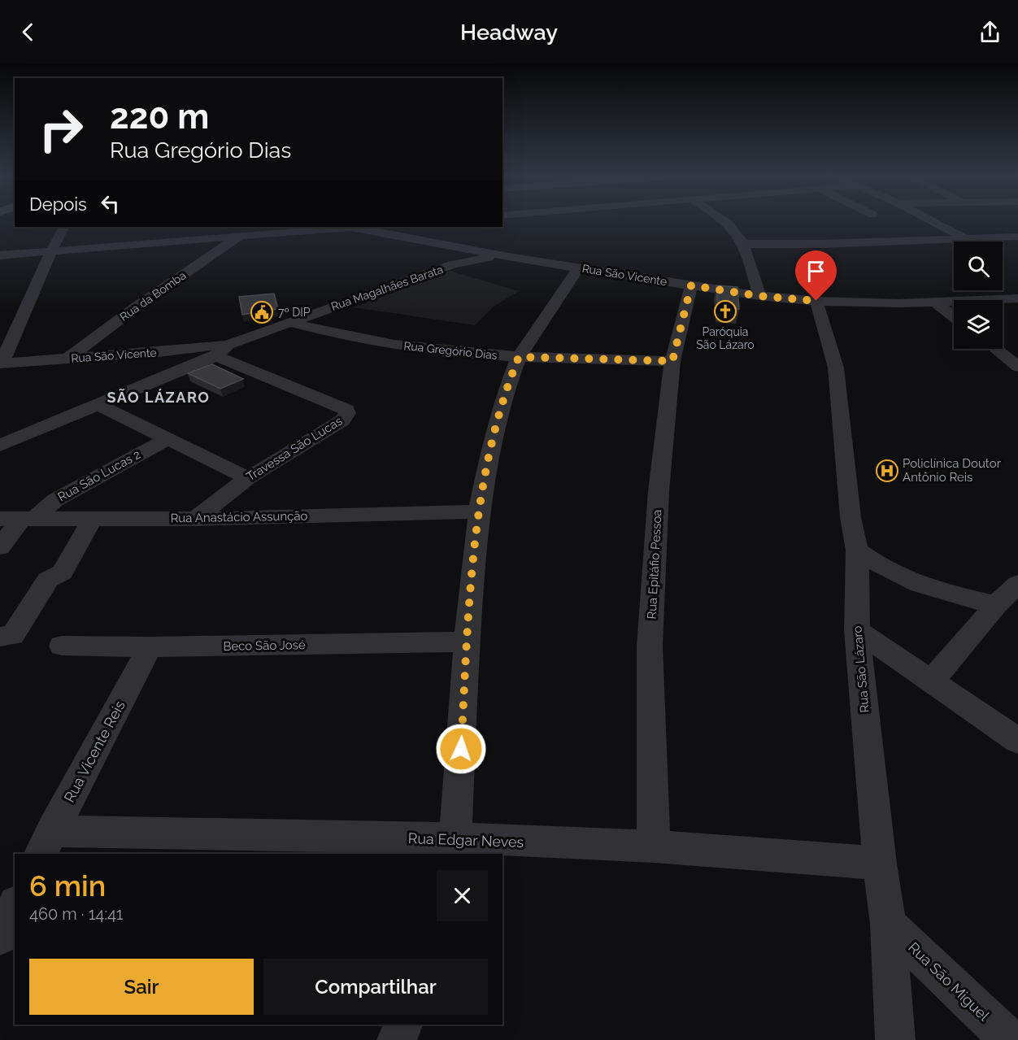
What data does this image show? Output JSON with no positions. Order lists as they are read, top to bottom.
{
  "streets": {
    "street": [
      "Rua São Vicente",
      "Rua Magalhães Barata",
      "Rua da Bomba",
      "Rua Gregório Dias",
      "Travessa São Lucas",
      "Rua São Lucas 2",
      "Rua Anastácio Assunção",
      "Rua Epitáfio Pessoa",
      "Beco São José",
      "Rua São Lázaro",
      "Rua Vicente Reis",
      "Rua Edgar Neves",
      "Rua São Miguel"
    ]
  },
  "crossings": [
    ["Rua São Vicente", "Rua Magalhães Barata"],
    ["Rua São Vicente", "Rua da Bomba"],
    ["Rua São Vicente", "Travessa São Lucas"],
    ["Rua São Vicente", "Rua Epitáfio Pessoa"],
    ["Rua São Vicente", "Rua São Lázaro"],
    ["Rua Magalhães Barata", "Rua Gregório Dias"],
    ["Rua Magalhães Barata", "Travessa São Lucas"],
    ["Rua Gregório Dias", "Rua Epitáfio Pessoa"],
    ["Travessa São Lucas", "Rua Anastácio Assunção"],
    ["Rua São Lucas 2", "Rua Anastácio Assunção"],
    ["Rua Epitáfio Pessoa", "Rua Edgar Neves"],
    ["Beco São José", "Rua Vicente Reis"],
    ["Rua São Lázaro", "Rua Edgar Neves"],
    ["Rua São Lázaro", "Rua São Miguel"],
    ["Rua Vicente Reis", "Rua Edgar Neves"]
  ],
  "districts": ["SÃO LÁZARO"],
  "places": {
    "church": ["Paróquia São Lázaro"],
    "public building": ["7º DIP"],
    "hospital": ["Policlínica Doutor Antônio Reis"]
  },
  "page": {
    "header": "Headway",
    "turn": ["220 m", "Rua Gregório Dias"],
    "then": "Depois",
    "heading": ["6 min", "460 m · 14:41"],
    "buttons": ["Sair", "Compartilhar"]
  }
}
